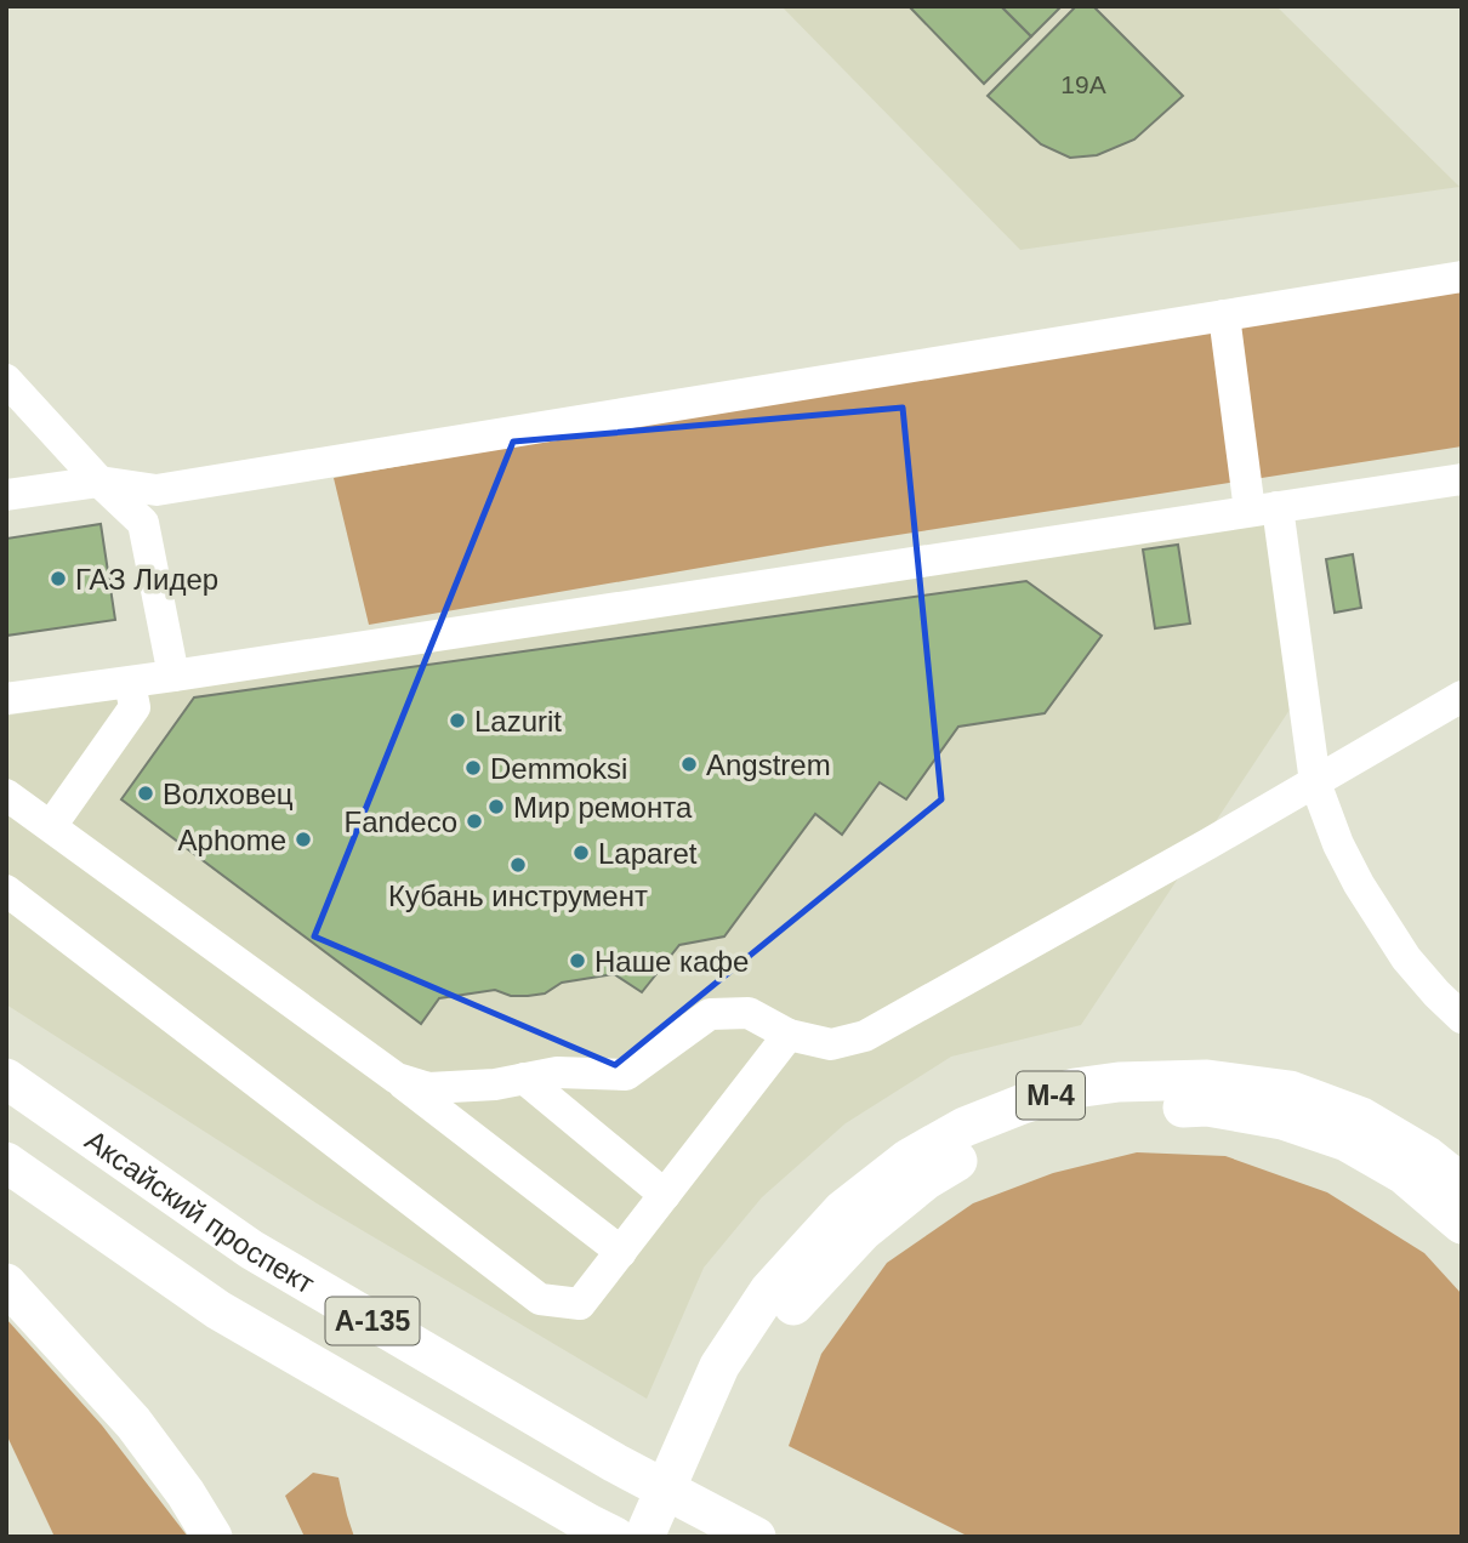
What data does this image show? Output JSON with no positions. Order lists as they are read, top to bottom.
{
  "streets": {
    "main road": ["М-4", "Аксайский проспект", "А-135"]
  },
  "places": [
    "ГАЗ Лидер",
    "Lazurit",
    "Angstrem",
    "Demmoksi",
    "Волховец",
    "Мир ремонта",
    "Fandeco",
    "Aphome",
    "Laparet",
    "Кубань инструмент",
    "Наше кафе"
  ],
  "house_numbers": ["19А"]
}
